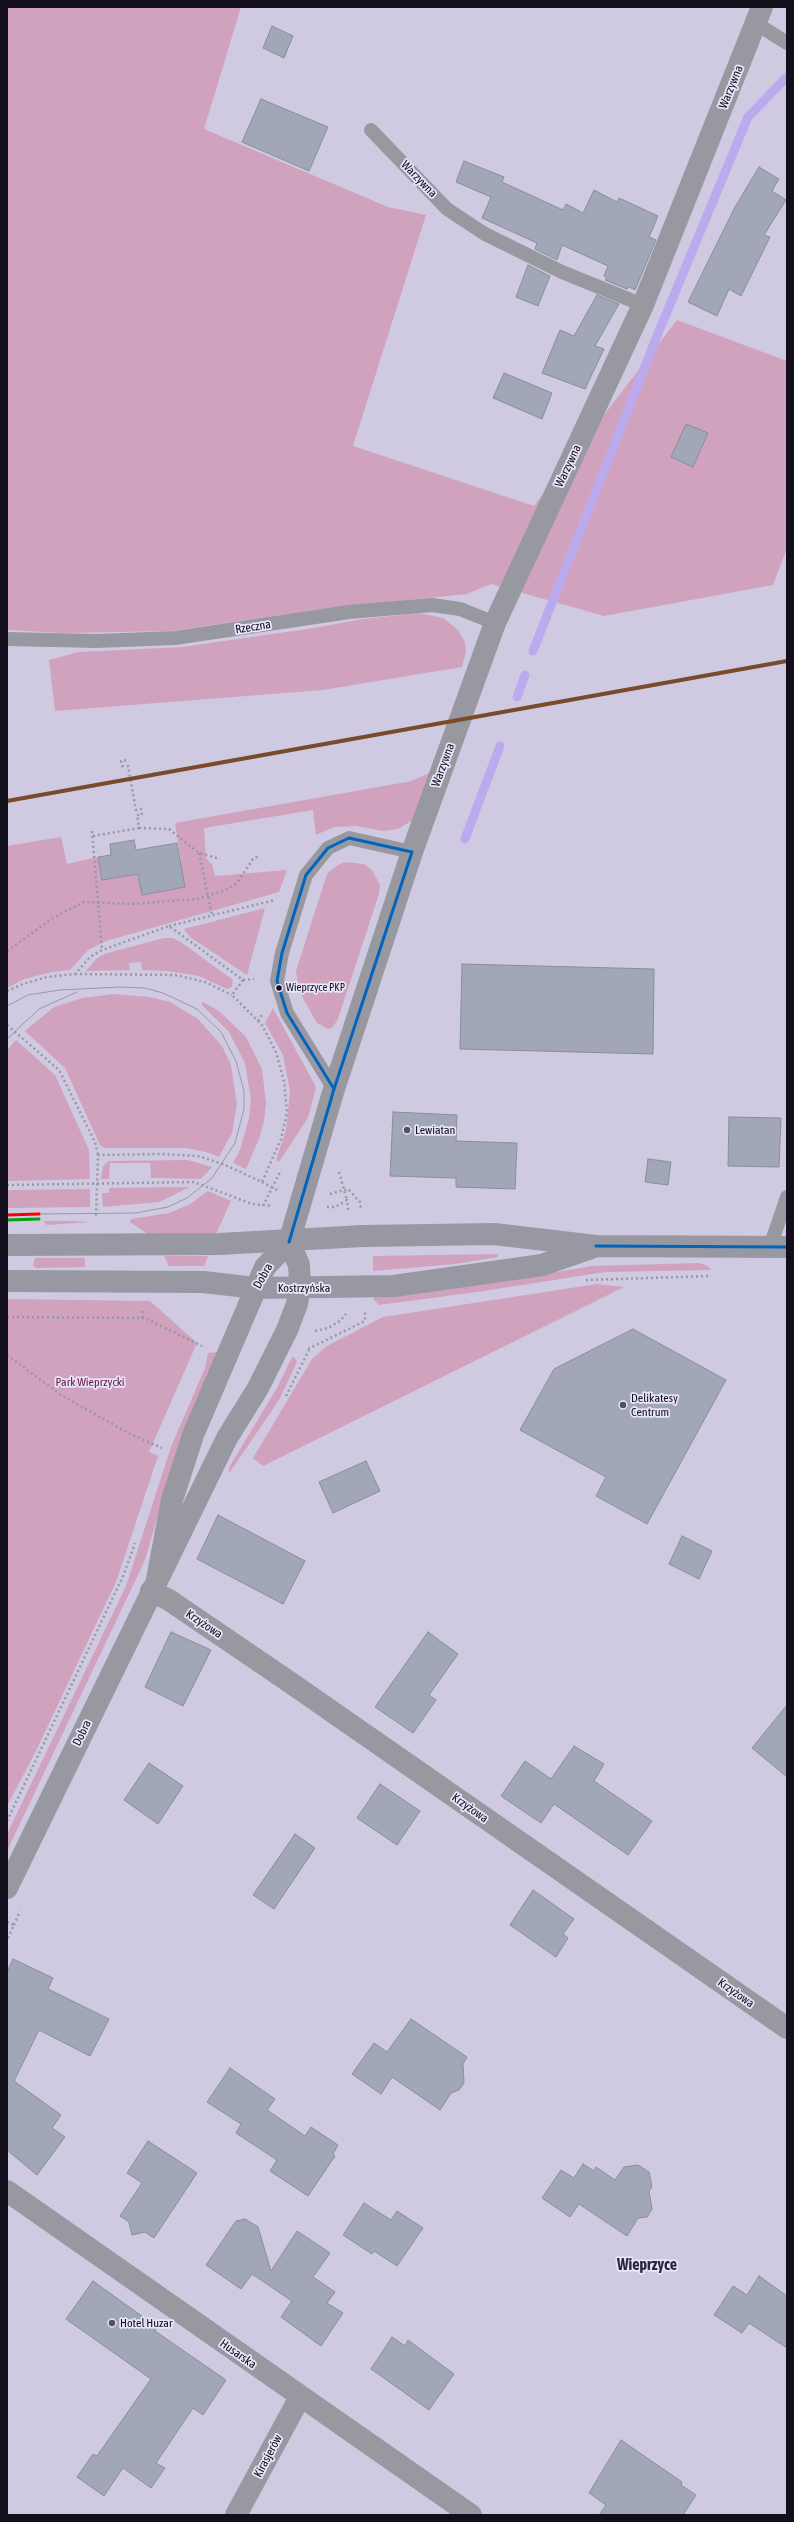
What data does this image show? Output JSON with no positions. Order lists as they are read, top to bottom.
{
  "streets": {
    "main road": ["Kostrzyńska"],
    "street": [
      "Warzywna",
      "Dobra",
      "Krzyżowa",
      "Husarska",
      "Kirasjerów"
    ],
    "lane": ["Rzeczna"]
  },
  "crossings": [
    ["Warzywna", "Rzeczna"],
    ["Warzywna", "Dobra"],
    ["Warzywna", "Kostrzyńska"],
    ["Dobra", "Kostrzyńska"],
    ["Dobra", "Krzyżowa"],
    ["Husarska", "Kirasjerów"]
  ],
  "districts": ["Wieprzyce"],
  "parks": ["Park Wieprzycki"],
  "places": [
    "Wieprzyce PKP",
    "Lewiatan",
    "Delikatesy Centrum",
    "Hotel Huzar"
  ]
}
